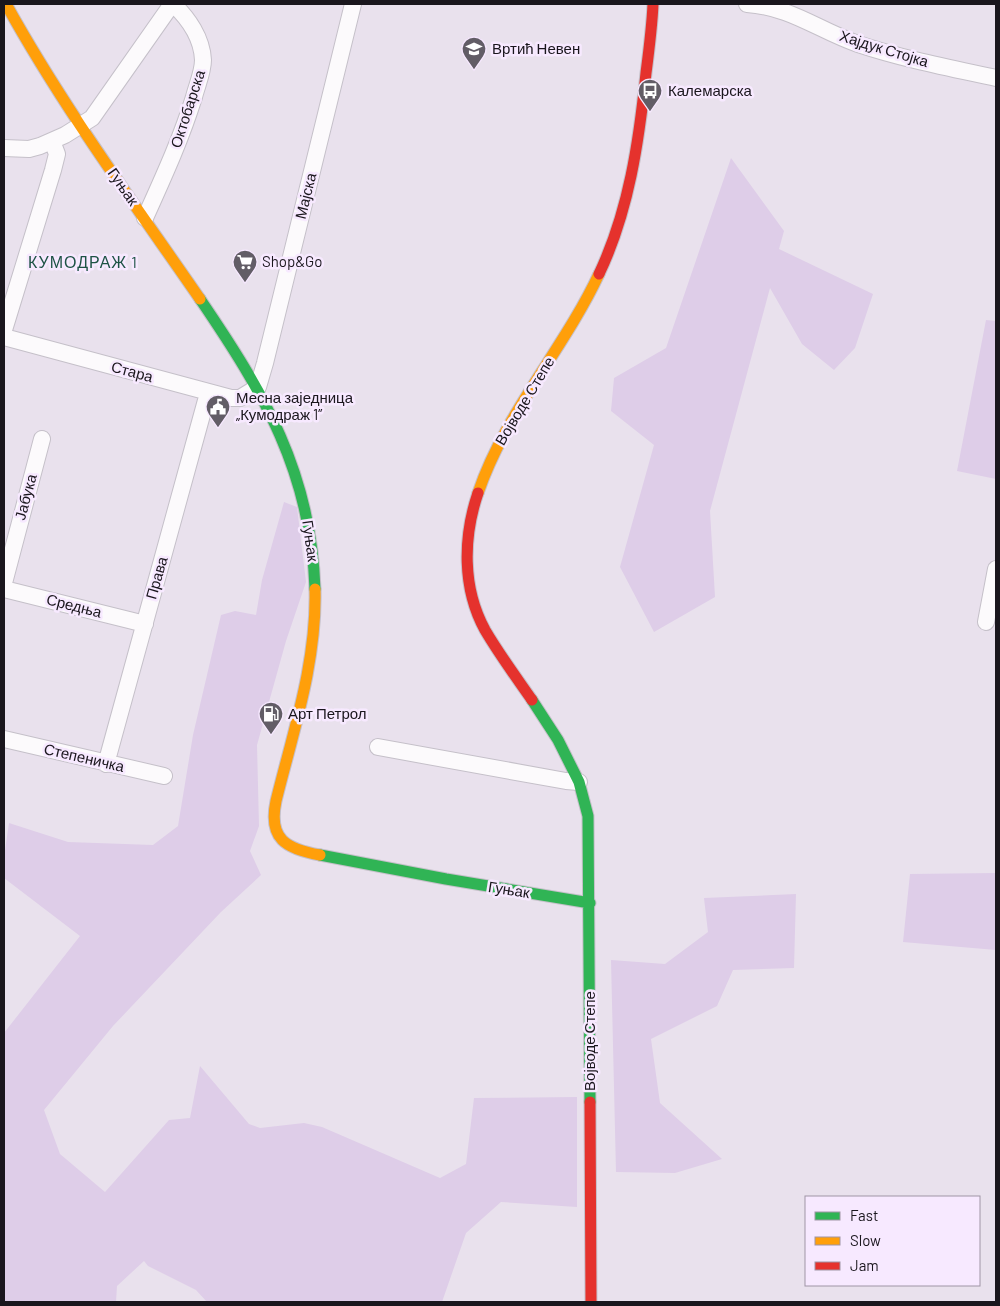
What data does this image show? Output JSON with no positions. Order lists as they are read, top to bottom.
{
  "streets": {
    "street": [
      "Хајдук Стојка",
      "Октобарска",
      "Гуњак",
      "Мајска",
      "Стара",
      "Војводе Степе",
      "Јабука",
      "Права",
      "Средња",
      "Степеничка"
    ]
  },
  "crossings": [
    ["Октобарска", "Гуњак"],
    ["Гуњак", "Мајска"],
    ["Гуњак", "Стара"],
    ["Гуњак", "Војводе Степе"],
    ["Мајска", "Стара"],
    ["Стара", "Права"],
    ["Права", "Средња"],
    ["Права", "Степеничка"]
  ],
  "districts": ["КУМОДРАЖ 1"],
  "places": {
    "school or university": ["Вртић Невен"],
    "bus stop": ["Калемарска"],
    "supermarket": ["Shop&Go"],
    "public building": ["Месна заједница „Кумодраж 1”"],
    "fuel station": ["Арт Петрол"]
  },
  "legend": ["Fast", "Slow", "Jam"]
}
